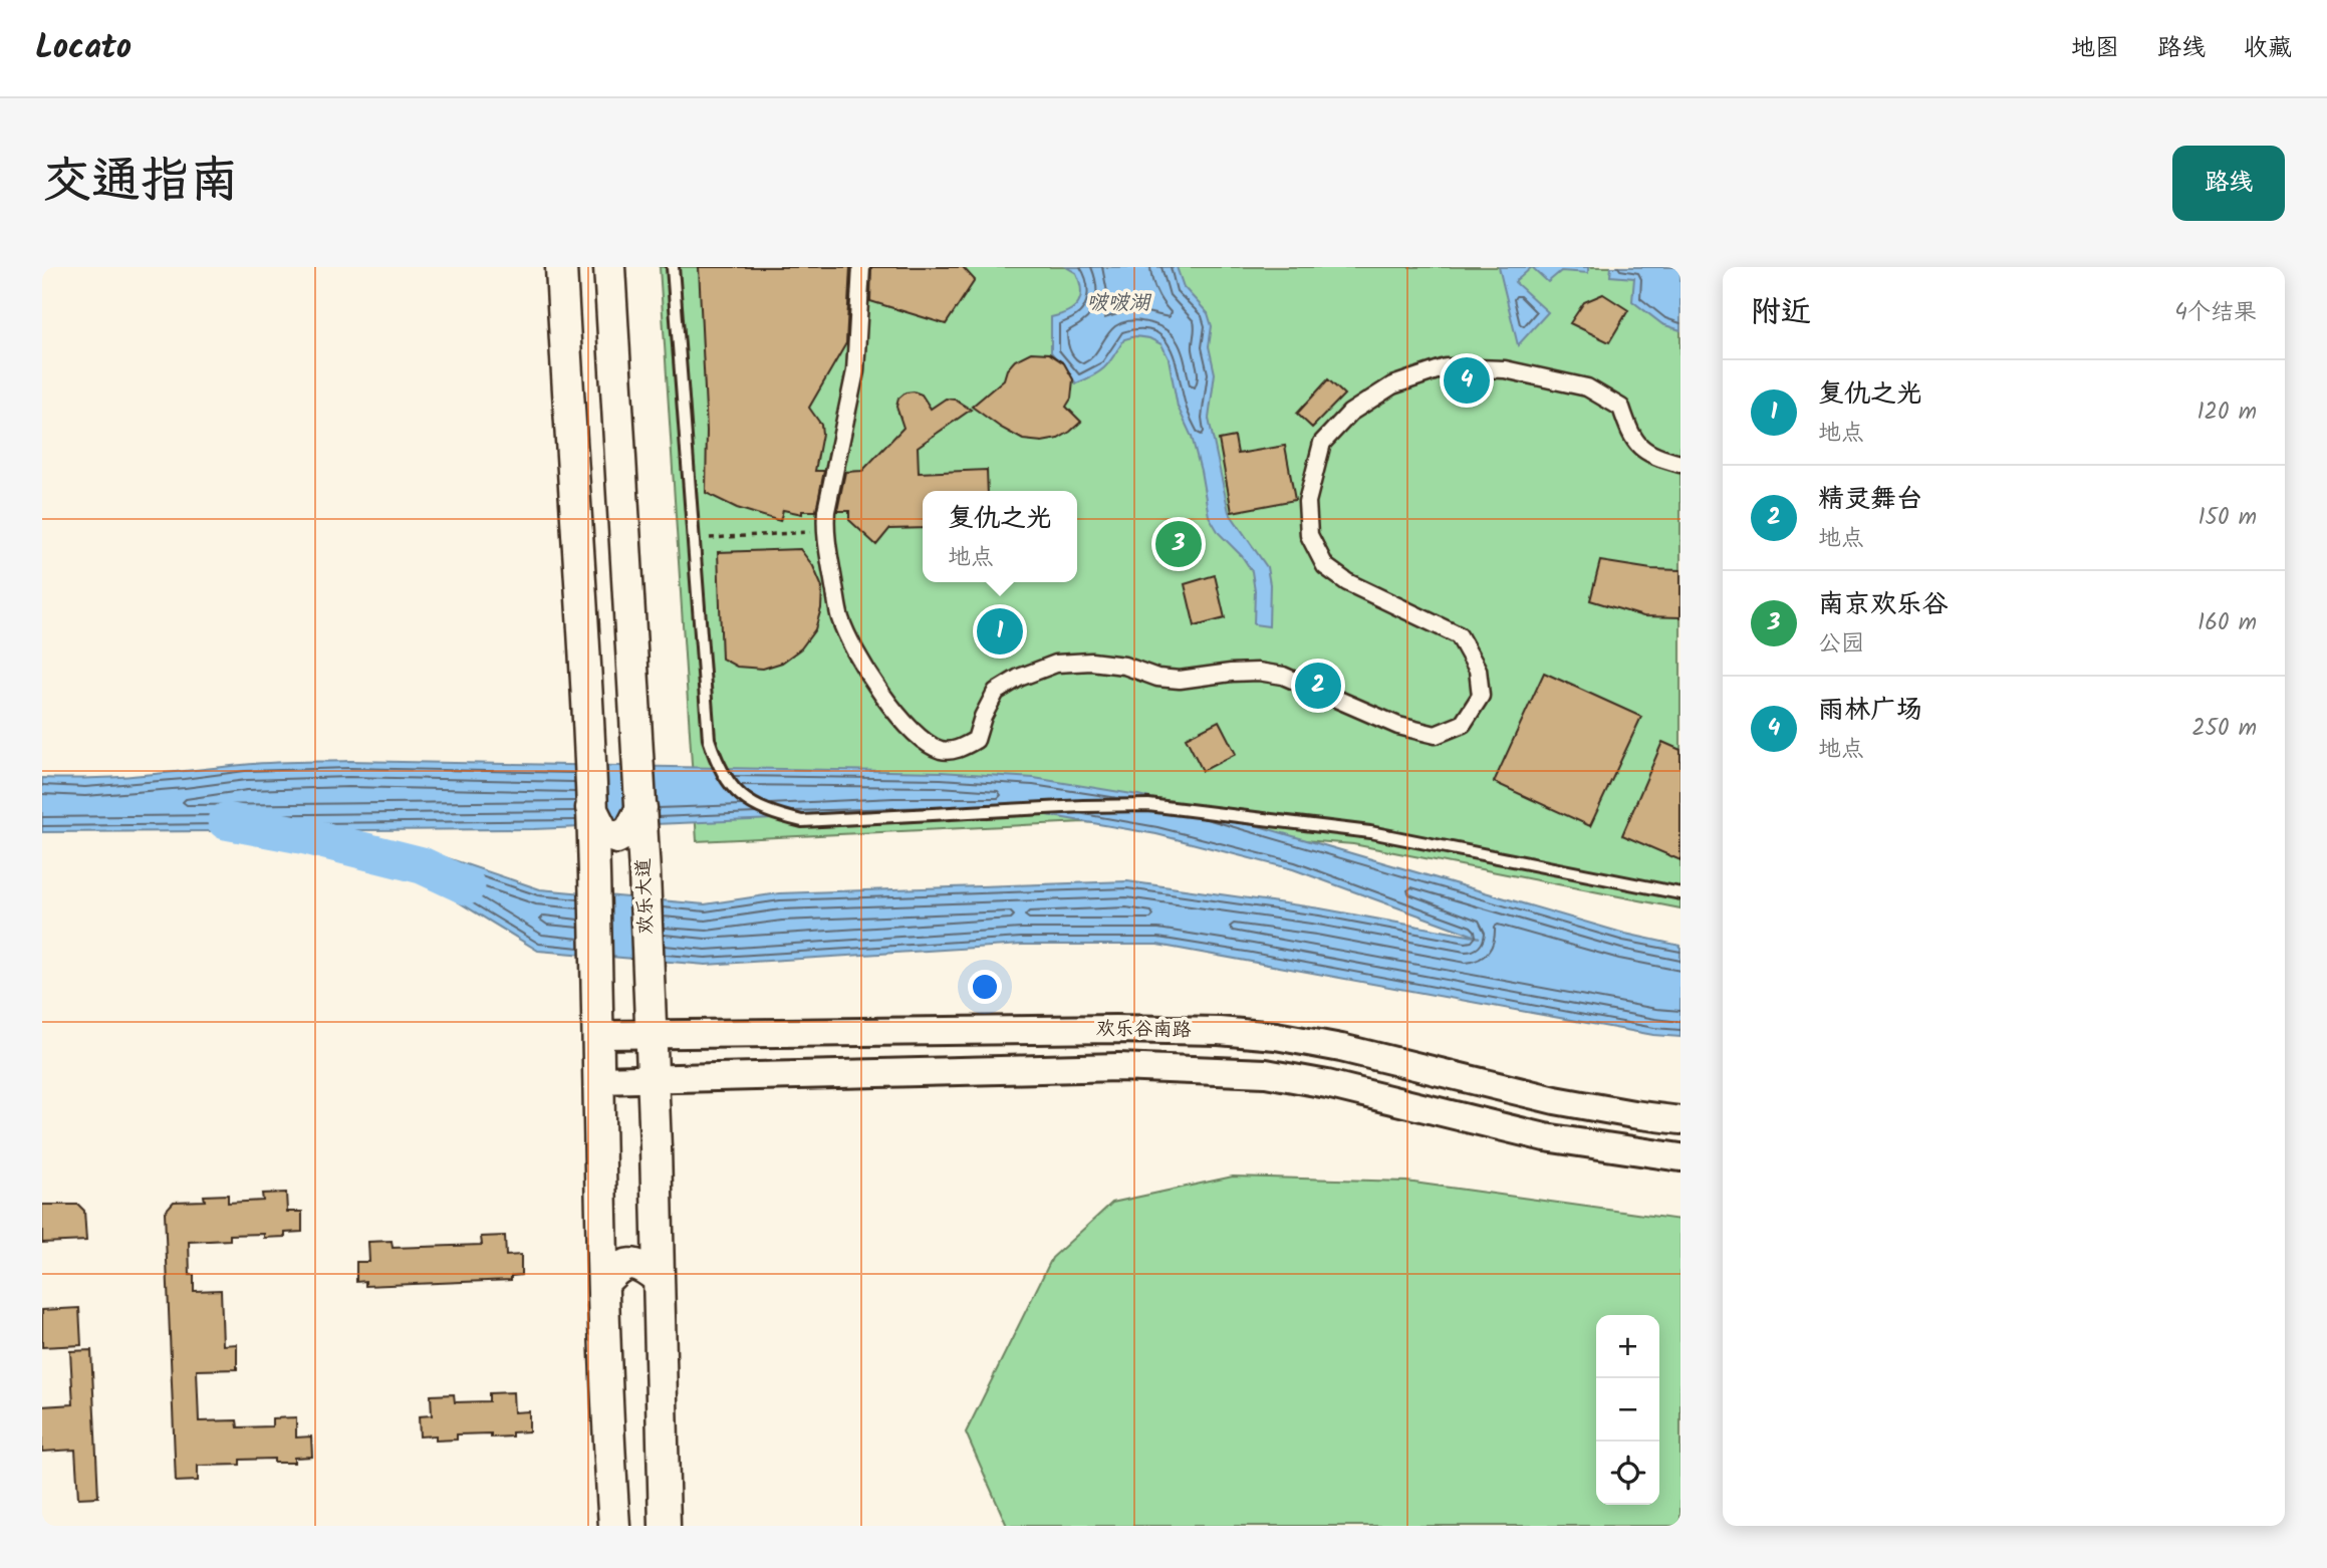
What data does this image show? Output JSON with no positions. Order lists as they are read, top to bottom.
{
  "streets": {
    "main road": ["欢乐大道"],
    "street": ["欢乐谷南路"]
  },
  "crossings": [
    ["欢乐大道", "欢乐谷南路"]
  ],
  "water": ["啵啵湖"],
  "page": {
    "header": "Locato",
    "nav": ["地图", "路线", "收藏"],
    "title": "交通指南",
    "buttons": "路线",
    "heading": ["附近", "4个结果"],
    "pins": [
      "4",
      "3",
      "1",
      "2"
    ],
    "list": [
      {
        "mark": "1",
        "name": "复仇之光",
        "note": "地点",
        "value": "120 m"
      },
      {
        "mark": "2",
        "name": "精灵舞台",
        "note": "地点",
        "value": "150 m"
      },
      {
        "mark": "3",
        "name": "南京欢乐谷",
        "note": "公园",
        "value": "160 m"
      },
      {
        "mark": "4",
        "name": "雨林广场",
        "note": "地点",
        "value": "250 m"
      }
    ],
    "popup": ["复仇之光", "地点"],
    "map_buttons": ["+", "−"]
  }
}
